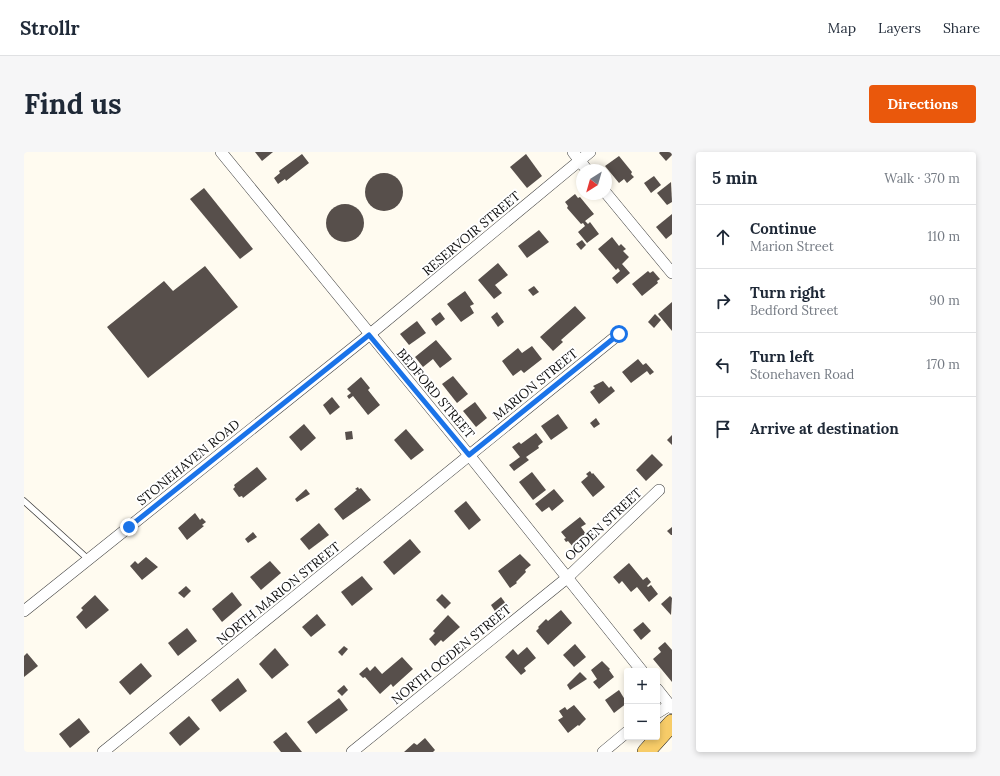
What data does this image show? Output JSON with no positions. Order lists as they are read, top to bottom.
{
  "streets": {
    "street": [
      "RESERVOIR STREET",
      "MARION STREET",
      "BEDFORD STREET",
      "STONEHAVEN ROAD",
      "OGDEN STREET",
      "NORTH MARION STREET",
      "NORTH OGDEN STREET"
    ]
  },
  "crossings": [
    ["RESERVOIR STREET", "BEDFORD STREET"],
    ["RESERVOIR STREET", "STONEHAVEN ROAD"],
    ["MARION STREET", "BEDFORD STREET"],
    ["MARION STREET", "NORTH MARION STREET"],
    ["BEDFORD STREET", "STONEHAVEN ROAD"],
    ["BEDFORD STREET", "OGDEN STREET"],
    ["BEDFORD STREET", "NORTH MARION STREET"],
    ["BEDFORD STREET", "NORTH OGDEN STREET"],
    ["OGDEN STREET", "NORTH OGDEN STREET"]
  ],
  "north": "bottom left",
  "page": {
    "header": "Strollr",
    "nav": ["Map", "Layers", "Share"],
    "buttons": "Directions",
    "title": "Find us",
    "heading": ["5 min", "Walk · 370 m"],
    "list": [
      ["Continue", "Marion Street", "110 m"],
      ["Turn right", "Bedford Street", "90 m"],
      ["Turn left", "Stonehaven Road", "170 m"],
      "Arrive at destination"
    ],
    "map_buttons": ["+", "−"]
  }
}
